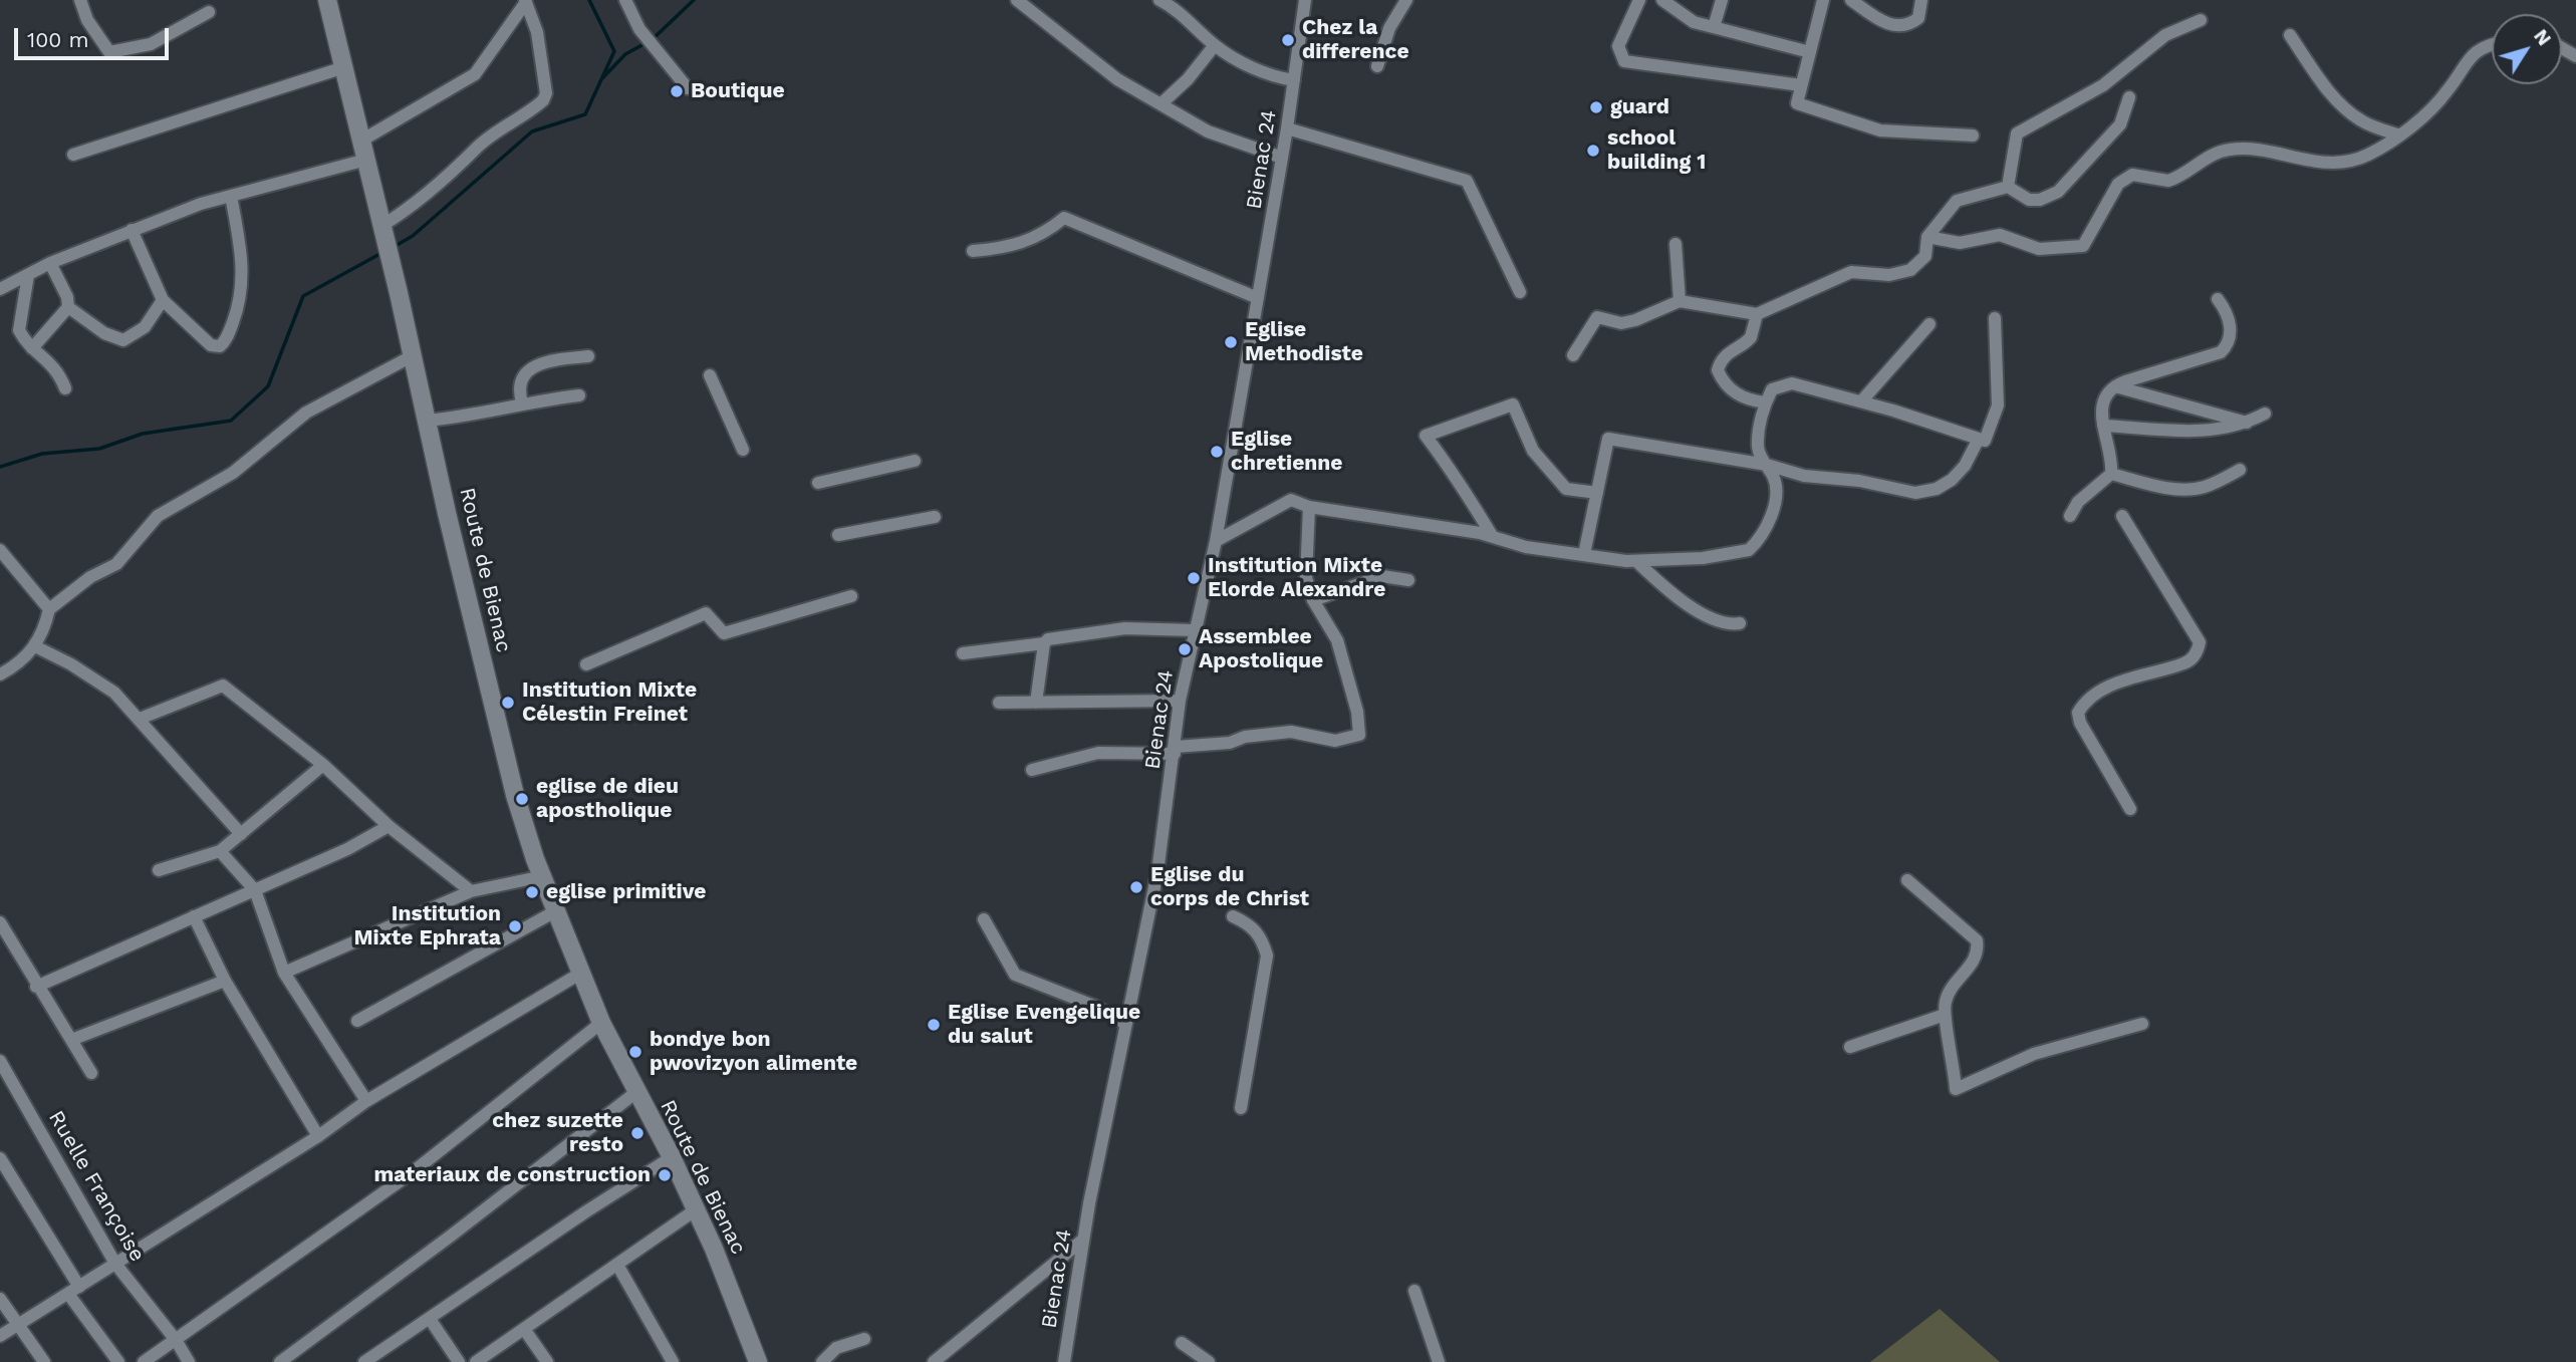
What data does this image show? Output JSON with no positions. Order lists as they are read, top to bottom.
{
  "streets": {
    "main road": ["Route de Bienac"],
    "street": ["Bienac 24", "Ruelle Françoise"]
  },
  "places": [
    "Chez la difference",
    "Boutique",
    "guard",
    "school building 1",
    "Eglise Methodiste",
    "Eglise chretienne",
    "Institution Mixte Elorde Alexandre",
    "Assemblee Apostolique",
    "Institution Mixte Célestin Freinet",
    "eglise de dieu apostholique",
    "Eglise du corps de Christ",
    "eglise primitive",
    "Institution Mixte Ephrata",
    "Eglise Evengelique du salut",
    "bondye bon pwovizyon alimente",
    "chez suzette resto",
    "materiaux de construction"
  ],
  "scale_bar": "100 m",
  "north": "top right"
}
